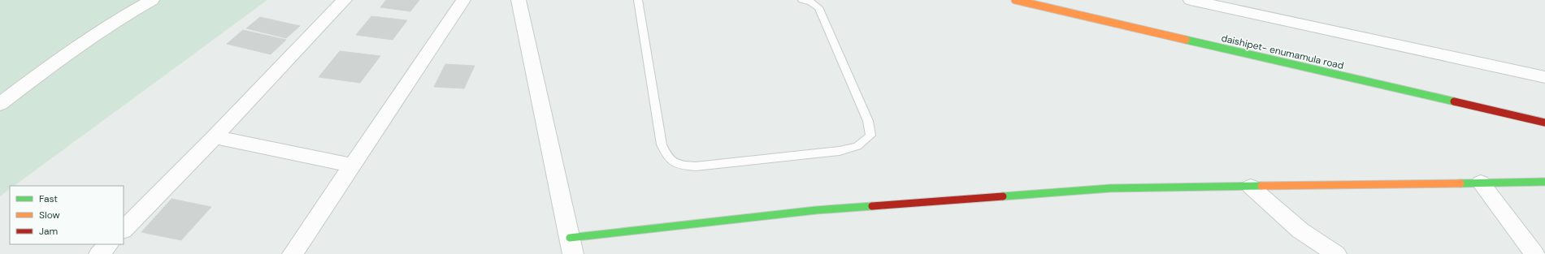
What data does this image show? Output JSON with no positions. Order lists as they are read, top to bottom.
{
  "streets": {
    "street": ["daishipet- enumamula road"]
  },
  "legend": ["Fast", "Slow", "Jam"]
}
